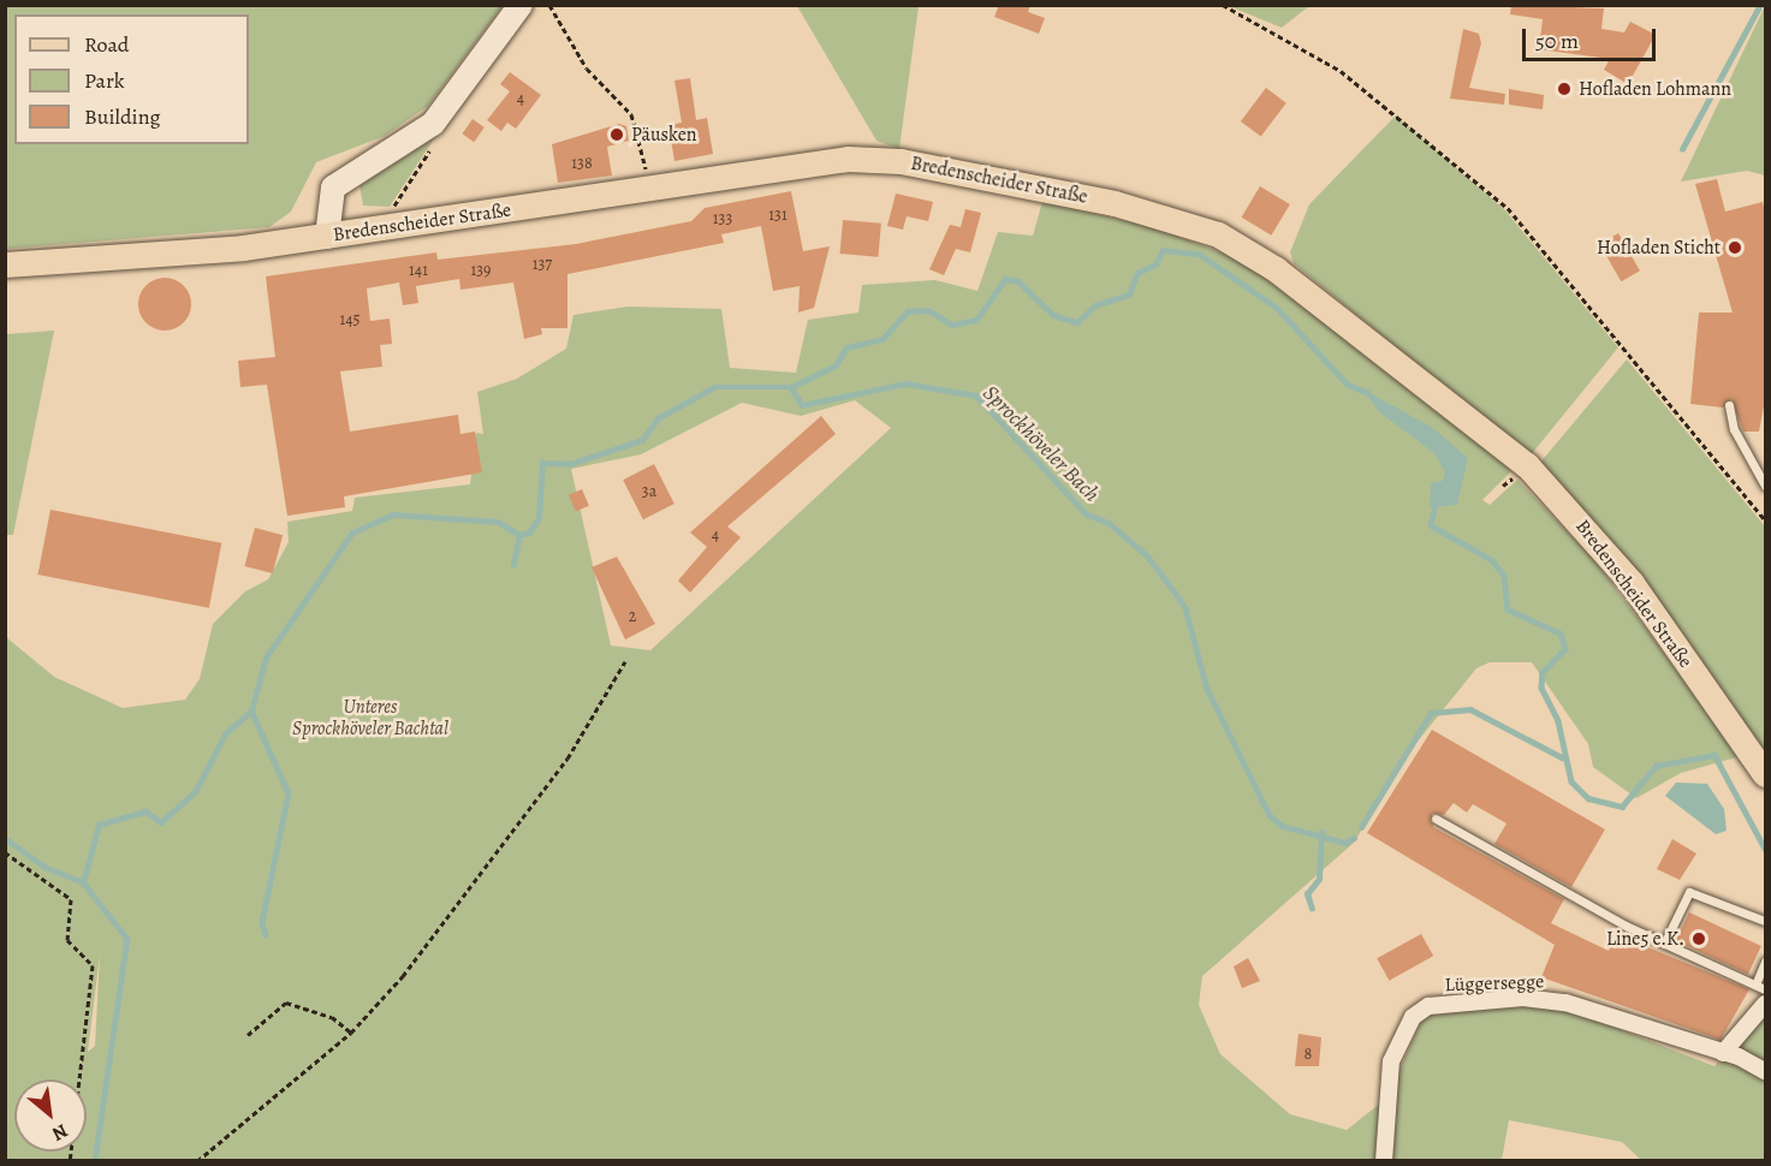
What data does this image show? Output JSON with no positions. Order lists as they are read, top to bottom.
{
  "streets": {
    "main road": ["Bredenscheider Straße"],
    "street": ["Lüggersegge"]
  },
  "water": ["Sprockhöveler Bach"],
  "parks": ["Unteres Sprockhöveler Bachtal"],
  "places": [
    "Hofladen Lohmann",
    "Päusken",
    "Hofladen Sticht",
    "Line5 e.K."
  ],
  "house_numbers": [
    "4",
    "138",
    "131",
    "133",
    "137",
    "141",
    "139",
    "145",
    "3a",
    "4",
    "2",
    "8"
  ],
  "legend": ["Road", "Park", "Building"],
  "scale_bar": "50 m",
  "north": "bottom right"
}
